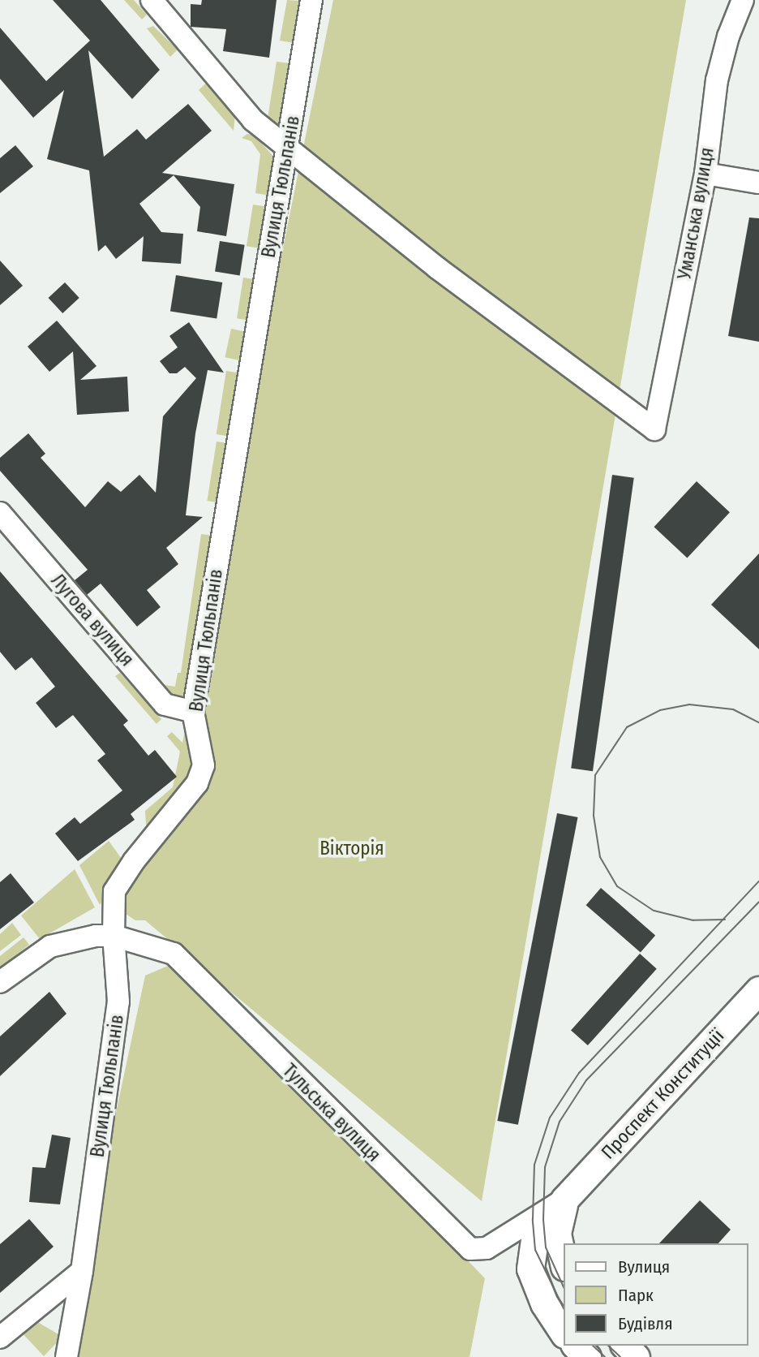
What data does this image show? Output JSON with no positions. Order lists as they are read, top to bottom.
{
  "streets": {
    "street": [
      "Вулиця Тюльпанів",
      "Уманська вулиця",
      "Лугова вулиця",
      "Проспект Конституції",
      "Тульська вулиця"
    ]
  },
  "crossings": [
    ["Вулиця Тюльпанів", "Уманська вулиця"],
    ["Вулиця Тюльпанів", "Лугова вулиця"],
    ["Вулиця Тюльпанів", "Тульська вулиця"],
    ["Проспект Конституції", "Тульська вулиця"]
  ],
  "parks": ["Вікторія"],
  "legend": ["Вулиця", "Парк", "Будівля"]
}
